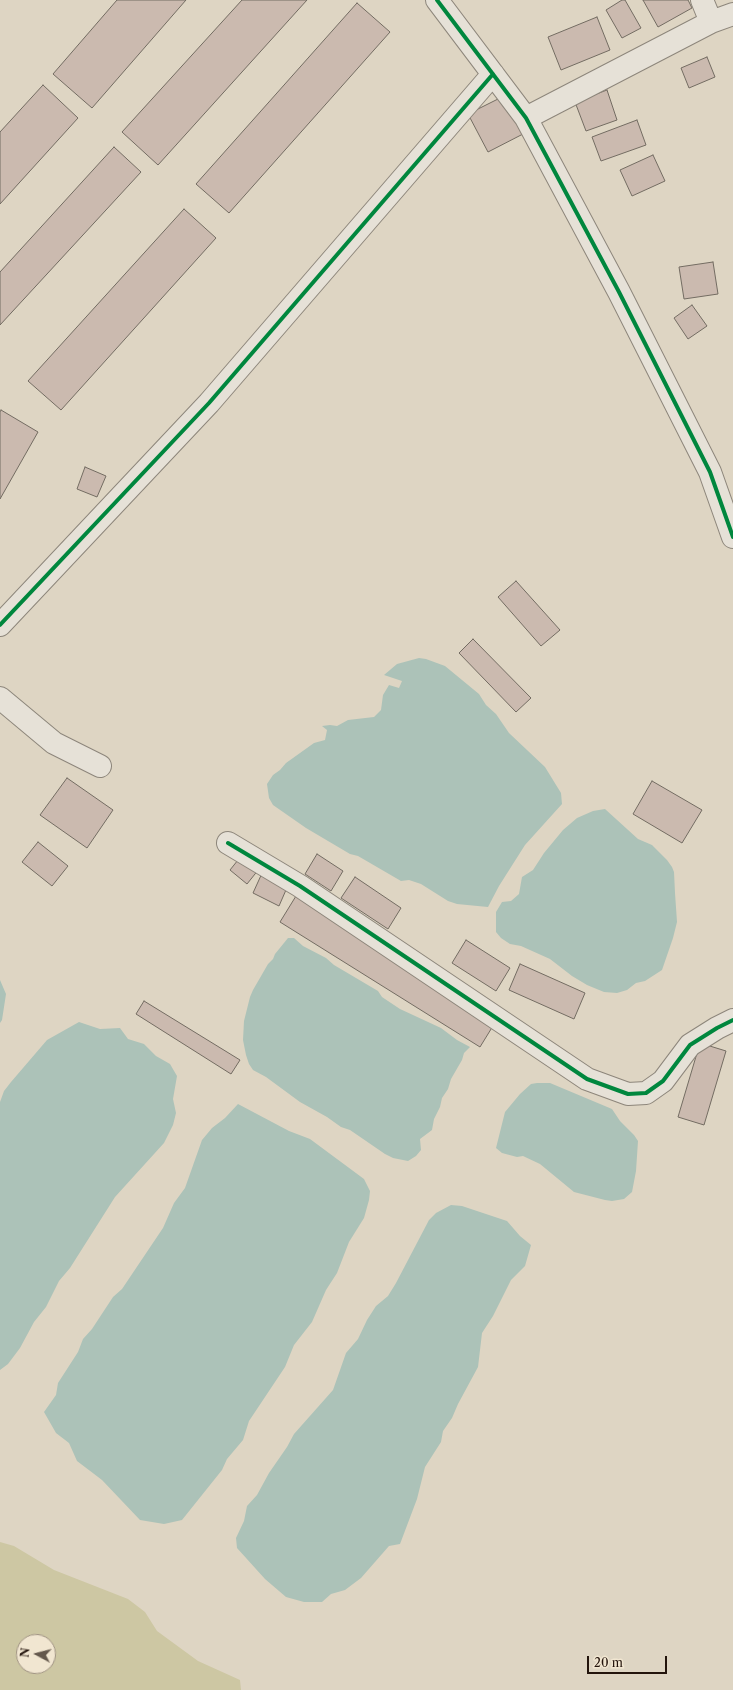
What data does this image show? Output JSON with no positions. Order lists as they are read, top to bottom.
{
  "scale_bar": "20 m",
  "north": "left"
}
